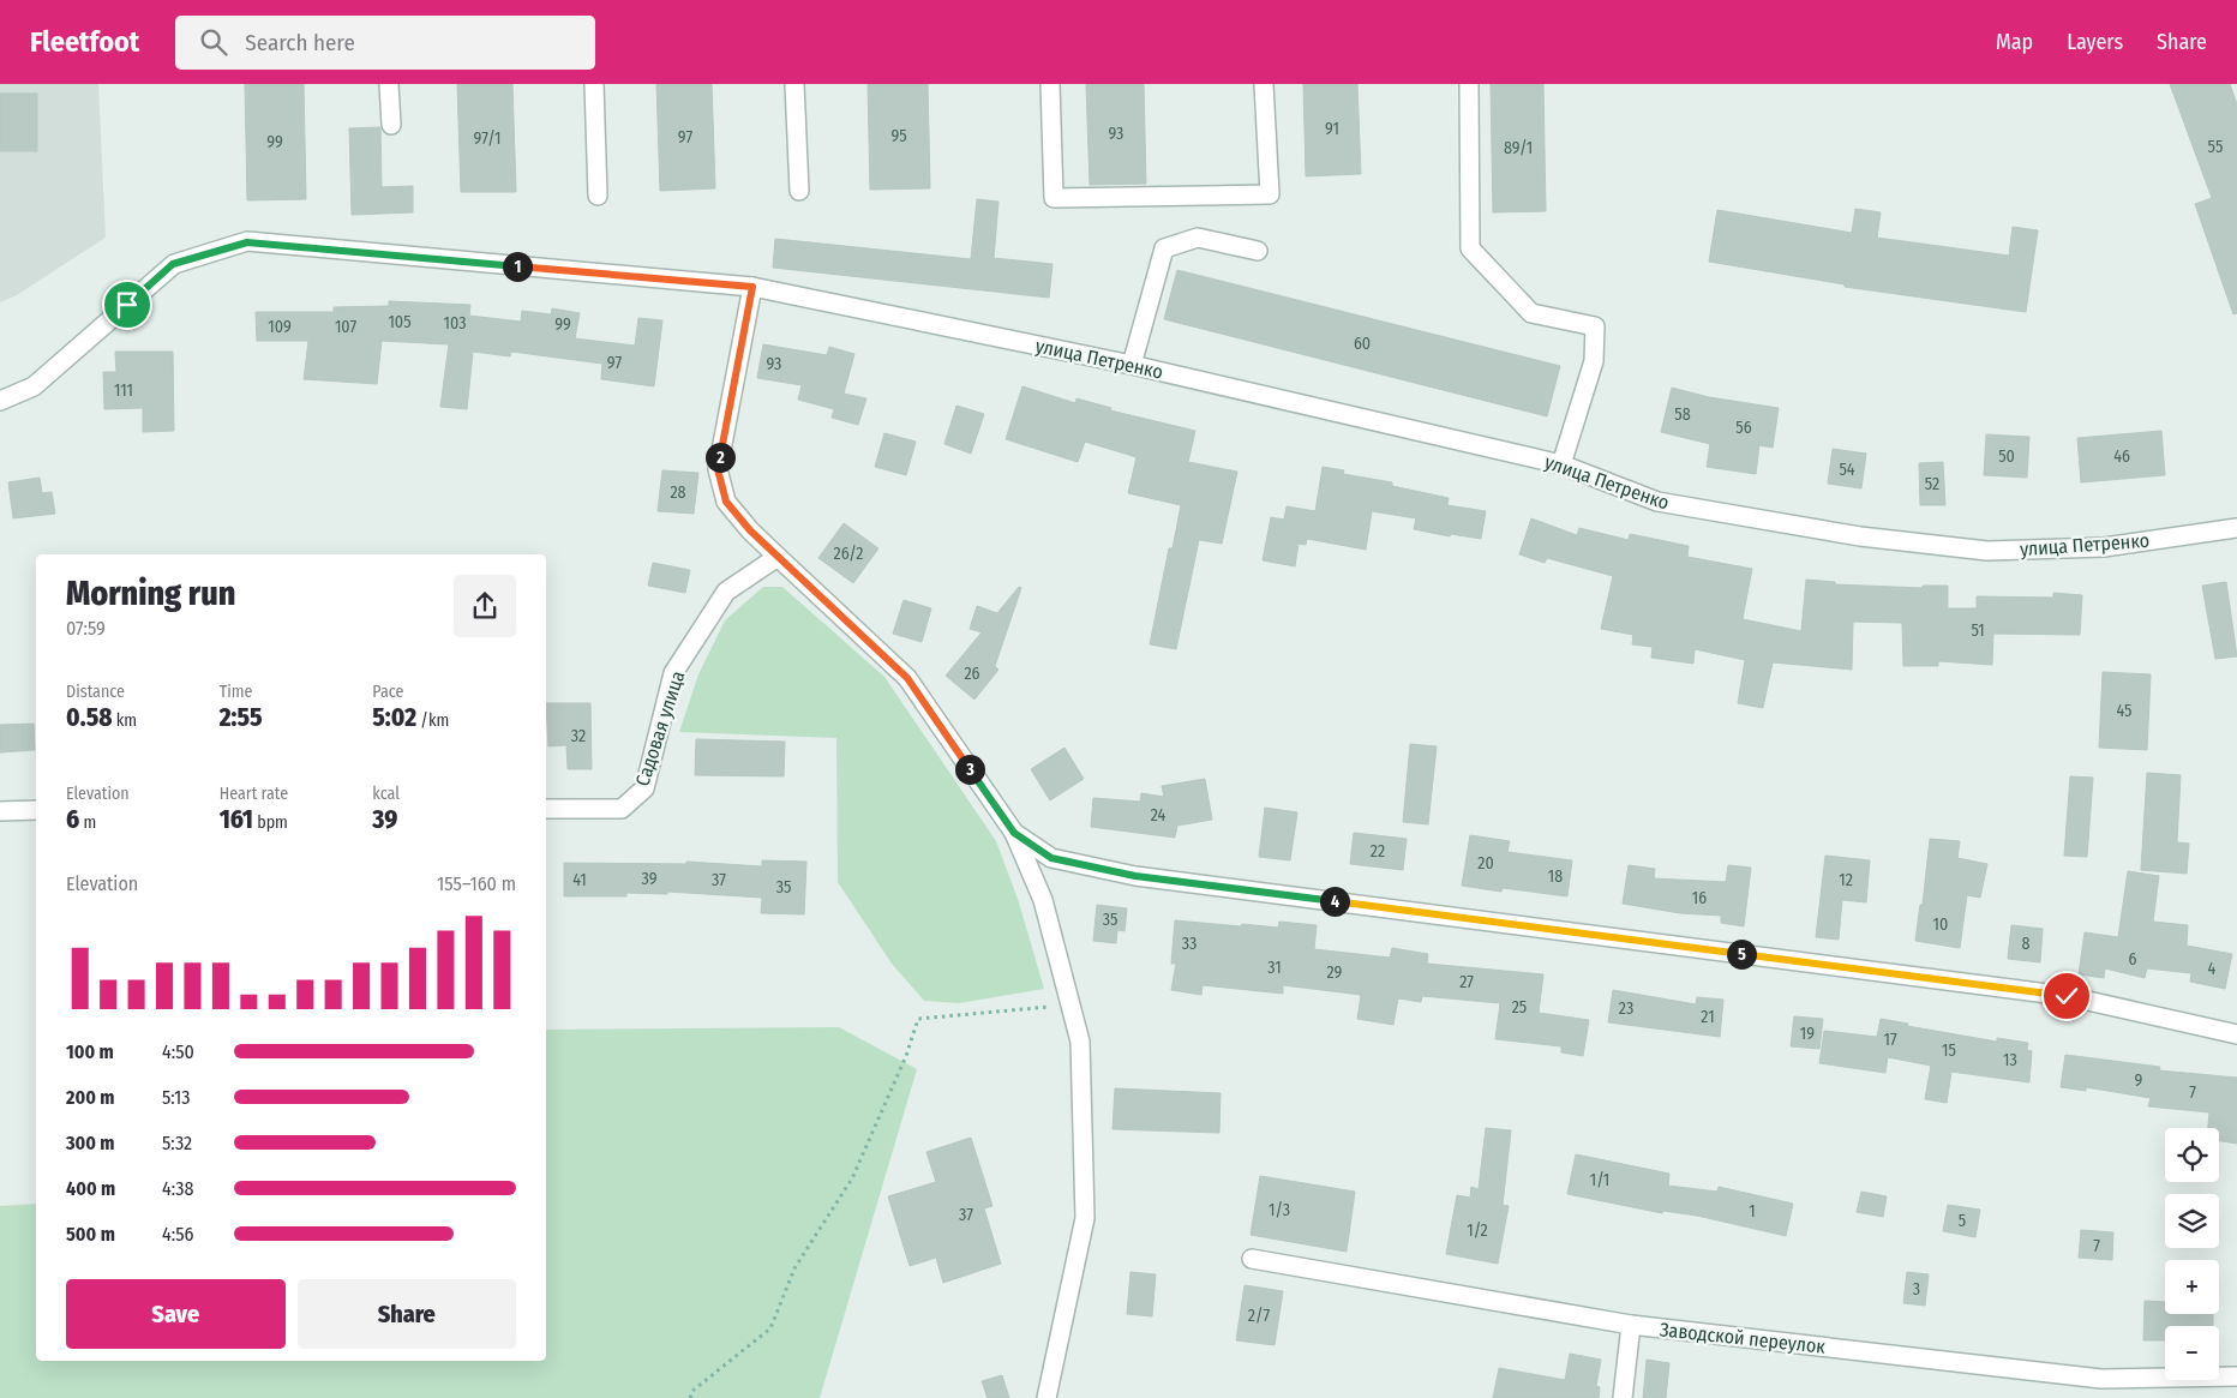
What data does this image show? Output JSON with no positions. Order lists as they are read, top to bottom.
{
  "streets": {
    "street": ["улица Петренко", "Садовая улица", "Заводской переулок"]
  },
  "house_numbers": [
    "91",
    "93",
    "95",
    "97",
    "97/1",
    "99",
    "55",
    "89/1",
    "105",
    "103",
    "99",
    "109",
    "107",
    "60",
    "97",
    "93",
    "111",
    "58",
    "56",
    "50",
    "46",
    "54",
    "52",
    "28",
    "26/2",
    "51",
    "26",
    "45",
    "32",
    "24",
    "22",
    "20",
    "18",
    "39",
    "41",
    "37",
    "12",
    "35",
    "16",
    "35",
    "10",
    "33",
    "8",
    "6",
    "31",
    "4",
    "29",
    "27",
    "25",
    "23",
    "21",
    "19",
    "17",
    "15",
    "13",
    "9",
    "7",
    "1/1",
    "1/3",
    "1",
    "37",
    "5",
    "1/2",
    "7",
    "3",
    "2/7"
  ],
  "page": {
    "header": "Fleetfoot",
    "search": "Search here",
    "nav": ["Map", "Layers", "Share"],
    "pins": [
      "1",
      "2",
      "3",
      "4",
      "5"
    ],
    "heading": ["Morning run", "07:59"],
    "stats": [
      ["Distance", "0.58 km"],
      ["Time", "2:55"],
      ["Pace", "5:02 /km"],
      ["Elevation", "6 m"],
      ["Heart rate", "161 bpm"],
      ["kcal", "39"]
    ],
    "chart": ["Elevation", "155–160 m"],
    "list": [
      {
        "name": "100 m",
        "note": "4:50"
      },
      {
        "name": "200 m",
        "note": "5:13"
      },
      {
        "name": "300 m",
        "note": "5:32"
      },
      {
        "name": "400 m",
        "note": "4:38"
      },
      {
        "name": "500 m",
        "note": "4:56"
      }
    ],
    "map_buttons": ["+", "−"],
    "buttons": ["Save", "Share"]
  }
}
